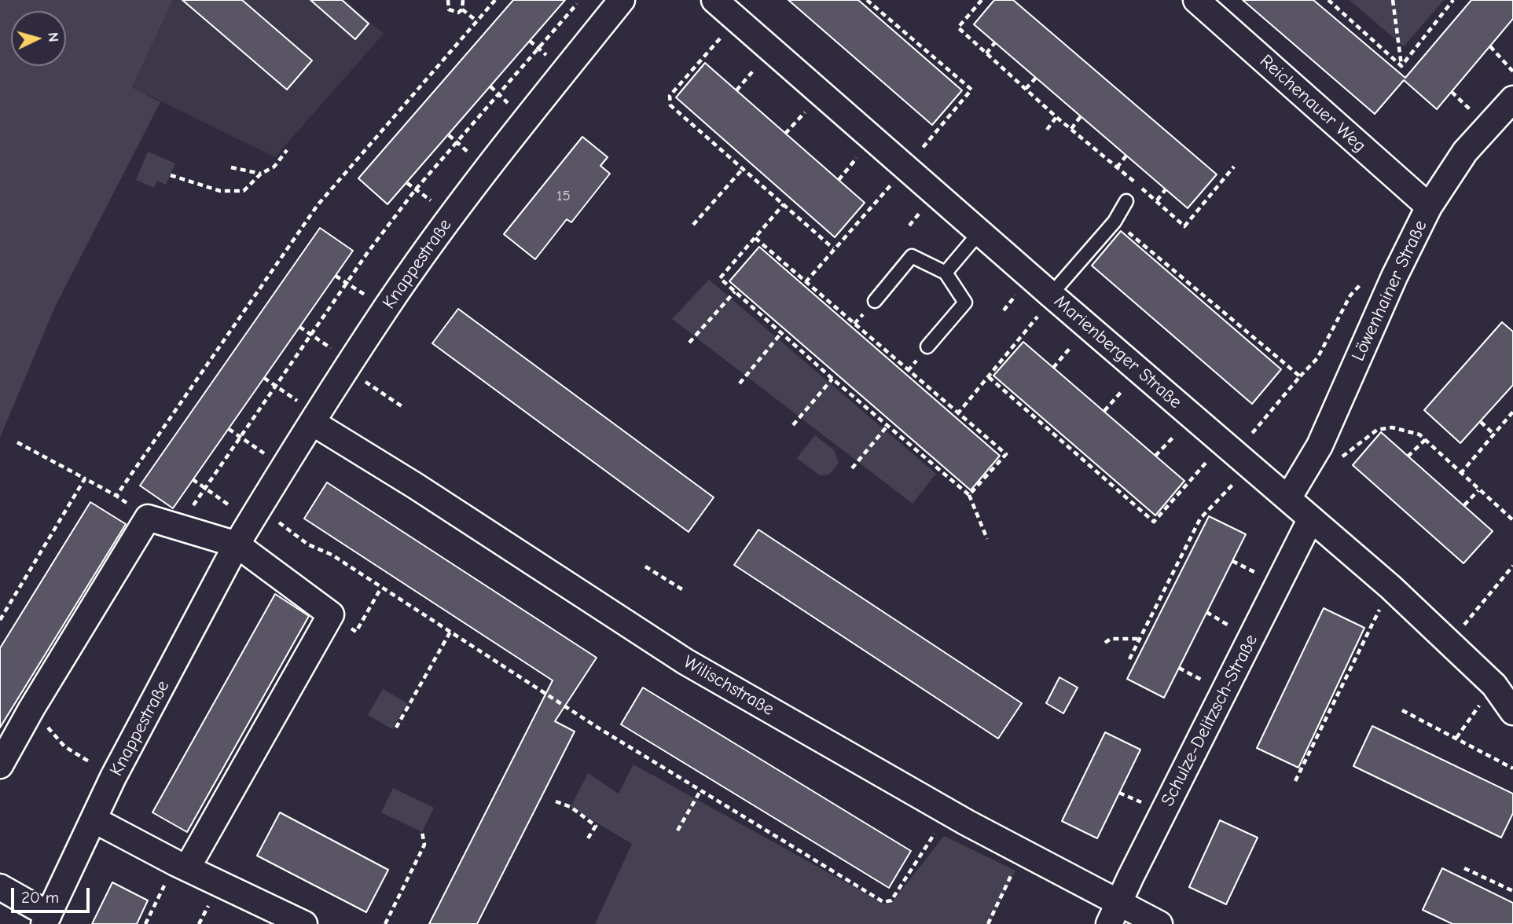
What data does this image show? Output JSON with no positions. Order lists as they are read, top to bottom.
{
  "streets": {
    "street": [
      "Reichenauer Weg",
      "Knappestraße",
      "Löwenhainer Straße",
      "Marienberger Straße",
      "Wilischstraße",
      "Schulze-Delitzsch-Straße"
    ]
  },
  "crossings": [
    ["Reichenauer Weg", "Löwenhainer Straße"],
    ["Knappestraße", "Wilischstraße"],
    ["Löwenhainer Straße", "Marienberger Straße"],
    ["Marienberger Straße", "Schulze-Delitzsch-Straße"],
    ["Wilischstraße", "Schulze-Delitzsch-Straße"]
  ],
  "house_numbers": ["15"],
  "scale_bar": "20 m",
  "north": "right"
}
